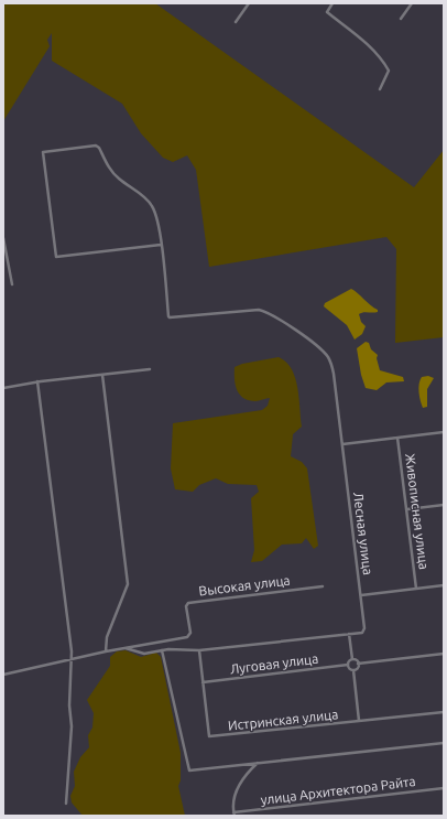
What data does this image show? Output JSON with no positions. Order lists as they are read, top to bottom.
{
  "streets": {
    "street": [
      "Живописная улица",
      "Лесная улица",
      "Высокая улица",
      "Луговая улица",
      "Истринская улица",
      "улица Архитектора Райта"
    ]
  },
  "crossings": [
    ["Луговая улица", "Истринская улица"]
  ]
}
